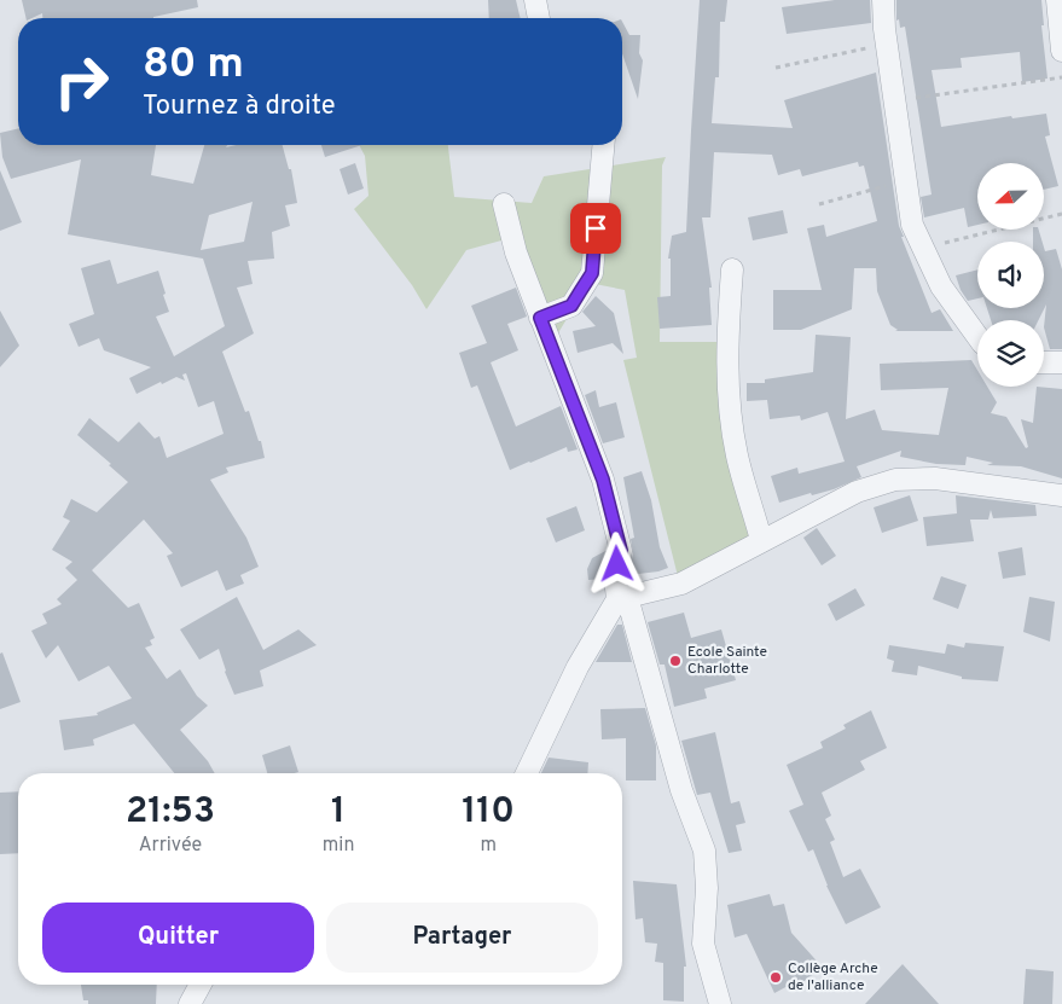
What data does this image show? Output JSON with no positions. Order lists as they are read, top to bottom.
{
  "places": ["Ecole Sainte Charlotte", "Collège Arche de l'alliance"],
  "north": "left",
  "page": {
    "turn": ["80 m", "Tournez à droite"],
    "eta": [
      "21:53",
      "Arrivée",
      "1",
      "min",
      "110",
      "m"
    ],
    "buttons": ["Quitter", "Partager"]
  }
}
